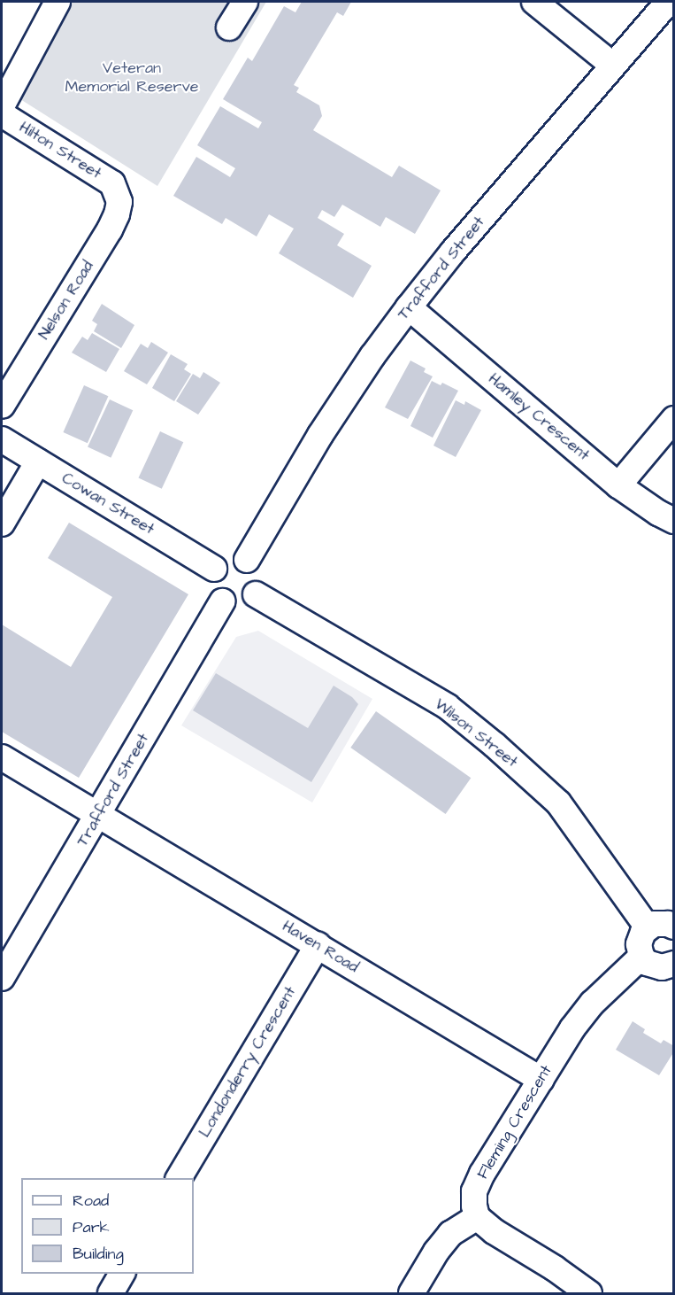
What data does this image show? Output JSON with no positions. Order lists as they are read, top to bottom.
{
  "streets": {
    "street": [
      "Hilton Street",
      "Trafford Street",
      "Nelson Road",
      "Hamley Crescent",
      "Cowan Street",
      "Wilson Street",
      "Haven Road",
      "Londonderry Crescent",
      "Fleming Crescent"
    ]
  },
  "crossings": [
    ["Hilton Street", "Nelson Road"],
    ["Trafford Street", "Hamley Crescent"],
    ["Trafford Street", "Cowan Street"],
    ["Trafford Street", "Wilson Street"],
    ["Trafford Street", "Haven Road"],
    ["Cowan Street", "Wilson Street"],
    ["Haven Road", "Londonderry Crescent"],
    ["Haven Road", "Fleming Crescent"]
  ],
  "parks": ["Veteran Memorial Reserve"],
  "legend": ["Road", "Park", "Building"]
}
